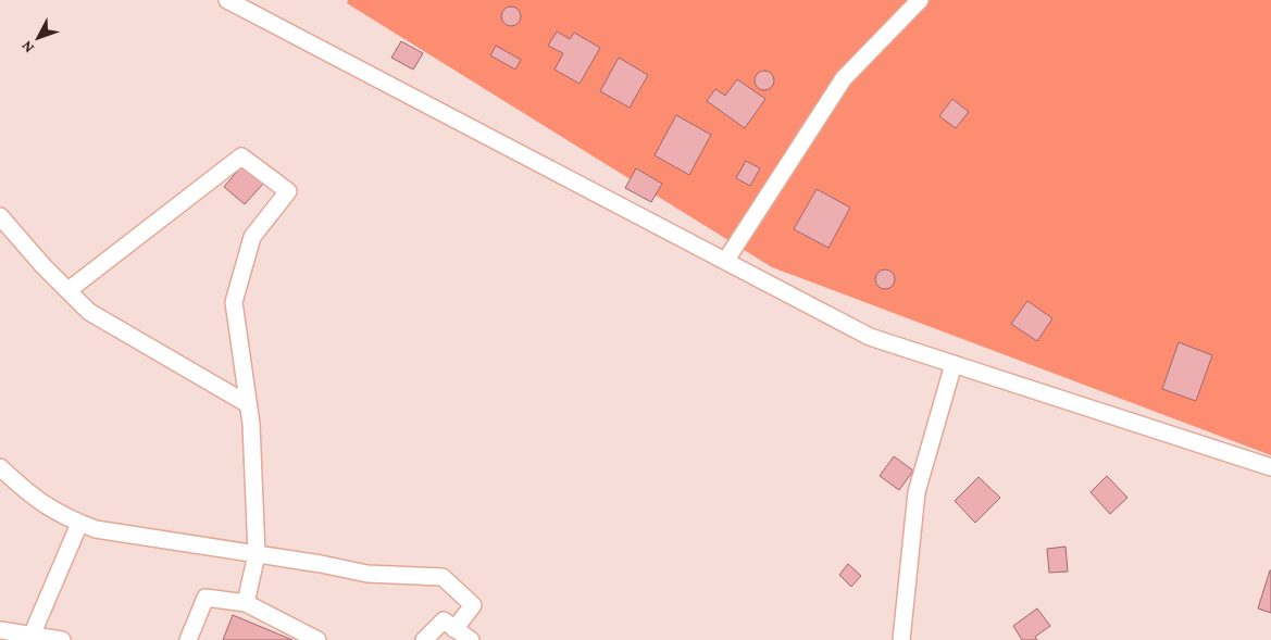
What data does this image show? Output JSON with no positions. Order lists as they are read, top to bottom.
{
  "north": "bottom left"
}
